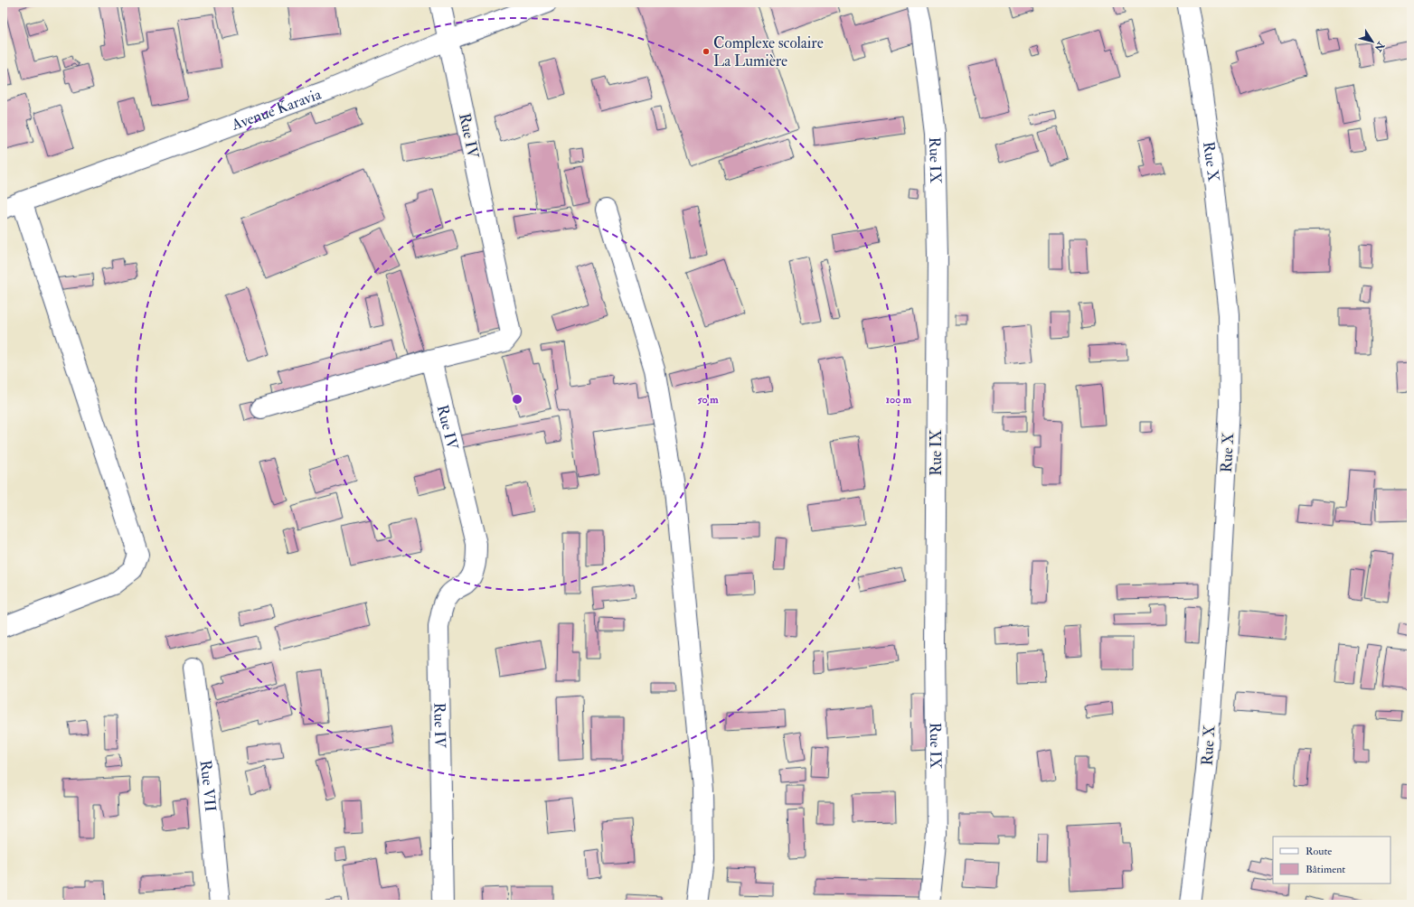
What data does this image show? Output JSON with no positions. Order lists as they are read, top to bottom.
{
  "streets": {
    "street": [
      "Avenue Karavia",
      "Rue IV",
      "Rue IX",
      "Rue X",
      "Rue VII"
    ]
  },
  "crossings": [
    ["Avenue Karavia", "Rue IV"]
  ],
  "places": ["Complexe scolaire La Lumière"],
  "legend": ["Route", "Bâtiment"],
  "north": "bottom right",
  "rings": ["50 m", "100 m"]
}
